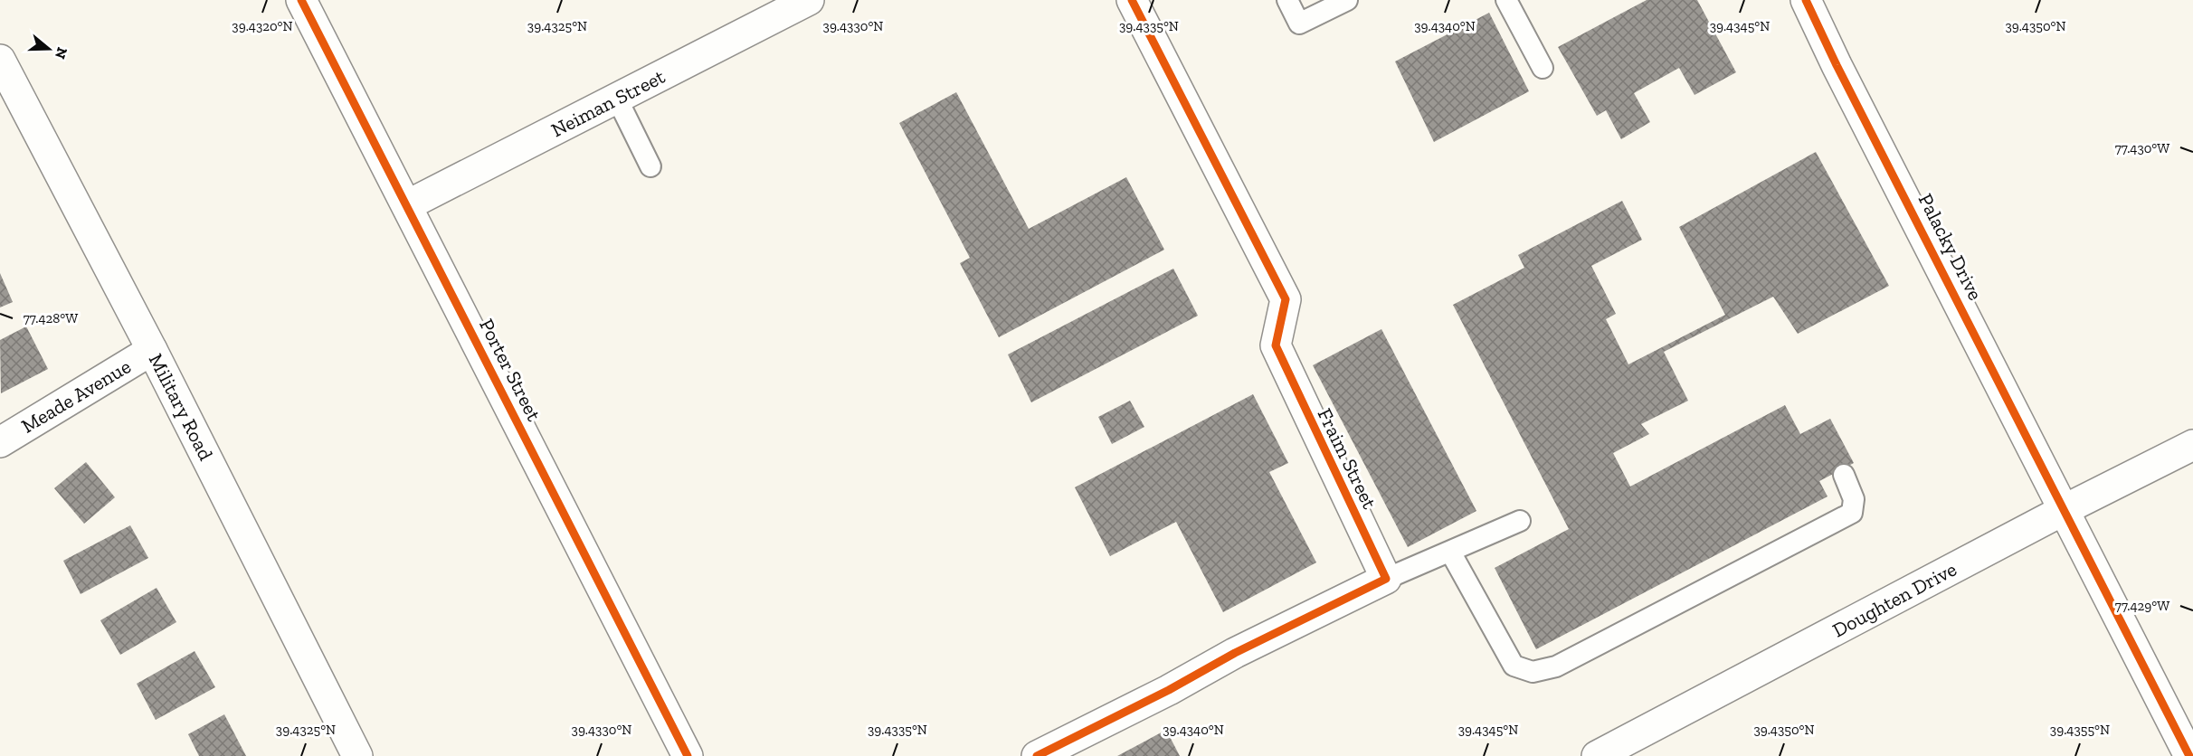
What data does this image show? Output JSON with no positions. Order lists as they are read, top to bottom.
{
  "streets": {
    "street": [
      "Neiman Street",
      "Palacky Drive",
      "Porter Street",
      "Meade Avenue",
      "Military Road",
      "Fraim Street",
      "Doughten Drive"
    ]
  },
  "crossings": [
    ["Neiman Street", "Porter Street"],
    ["Palacky Drive", "Doughten Drive"],
    ["Meade Avenue", "Military Road"]
  ],
  "north": "right",
  "coordinates": [
    "39.4330°N",
    "39.4340°N",
    "39.4345°N",
    "39.4320°N",
    "39.4325°N",
    "39.4335°N",
    "39.4350°N",
    "77.430°W",
    "77.428°W",
    "77.429°W",
    "39.4355°N"
  ]
}
